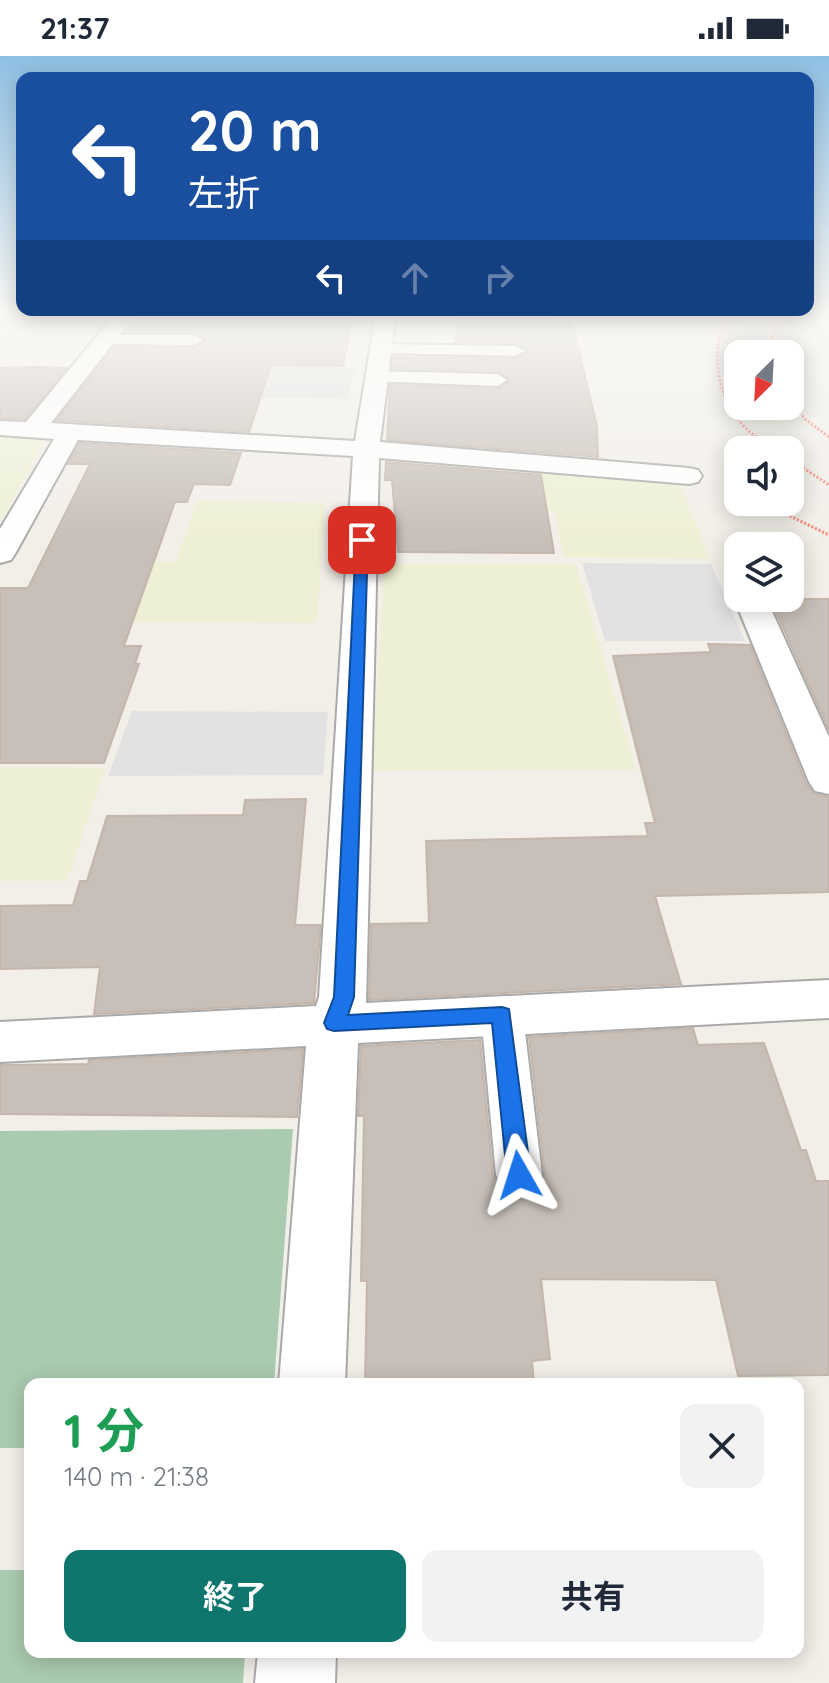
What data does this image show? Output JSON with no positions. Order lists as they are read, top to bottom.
{
  "north": "bottom left",
  "page": {
    "status": "21:37",
    "turn": ["20 m", "左折"],
    "heading": ["1 分", "140 m · 21:38"],
    "buttons": ["終了", "共有"]
  }
}
